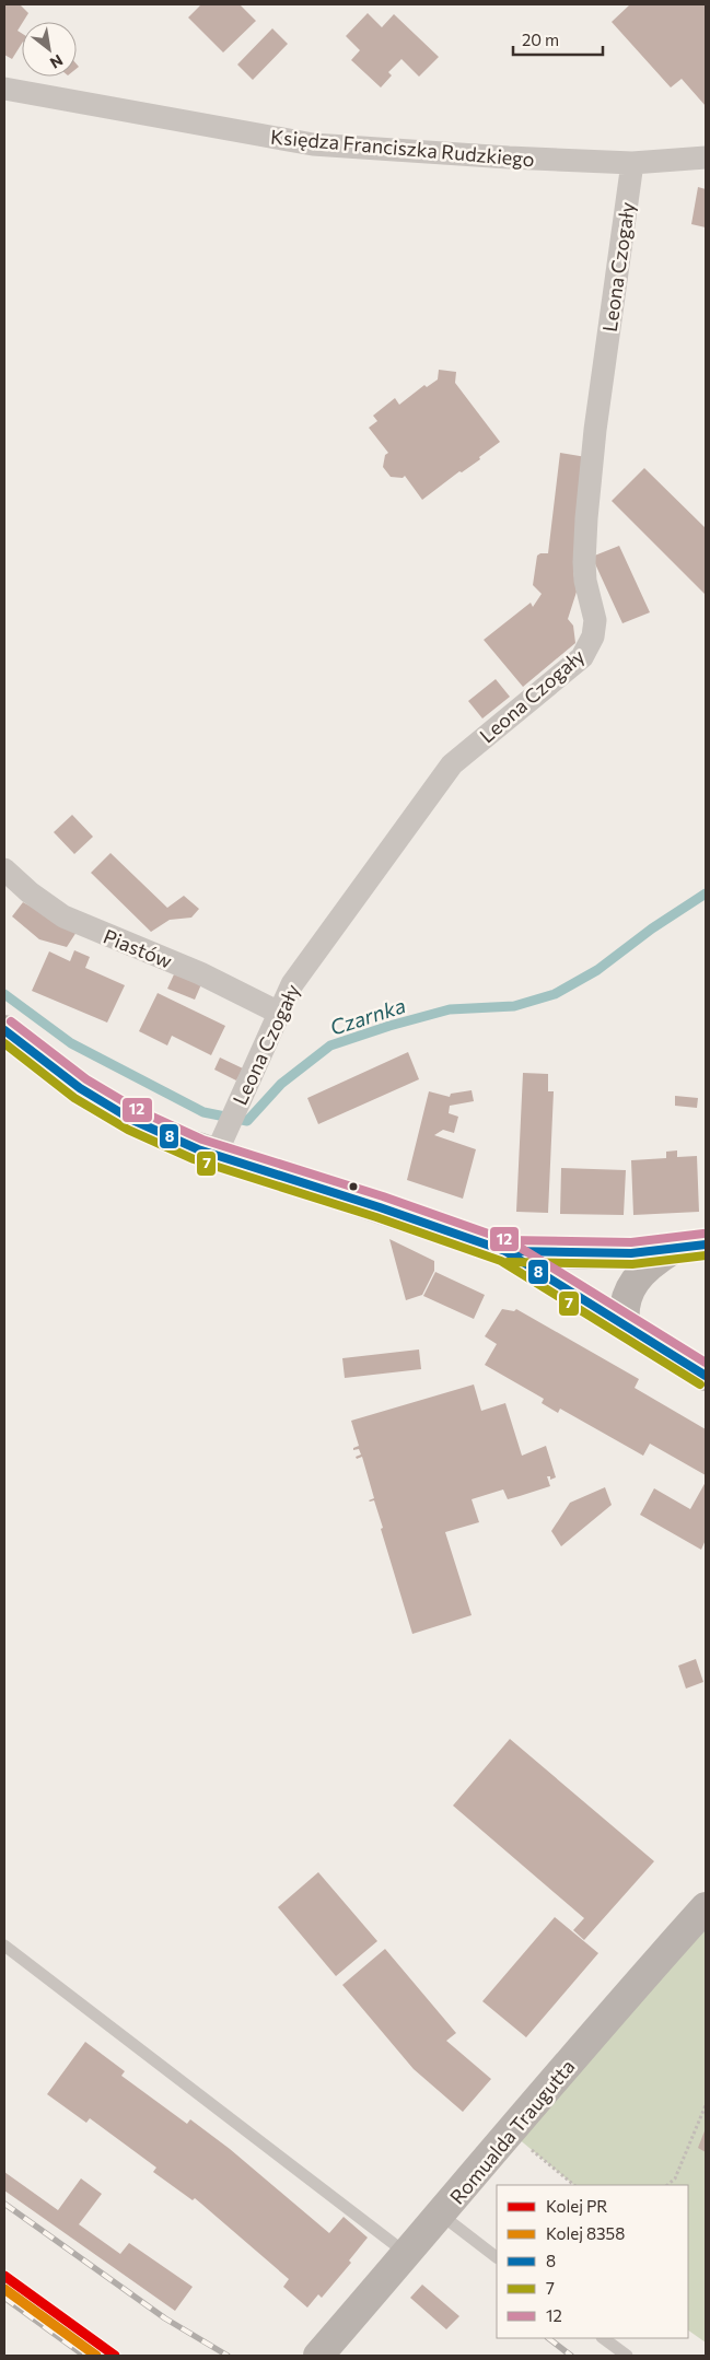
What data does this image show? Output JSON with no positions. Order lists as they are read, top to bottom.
{
  "streets": {
    "main road": ["Romualda Traugutta"],
    "street": ["Księdza Franciszka Rudzkiego", "Leona Czogały", "Piastów"]
  },
  "crossings": [
    ["Księdza Franciszka Rudzkiego", "Leona Czogały"],
    ["Leona Czogały", "Piastów"]
  ],
  "water": ["Czarnka"],
  "lines": [
    "transit line 12",
    "transit line 8",
    "transit line 7",
    "rail line PR",
    "rail line 8358"
  ],
  "legend": [
    "Kolej PR",
    "Kolej 8358",
    "8",
    "7",
    "12"
  ],
  "scale_bar": "20 m",
  "north": "bottom right"
}
